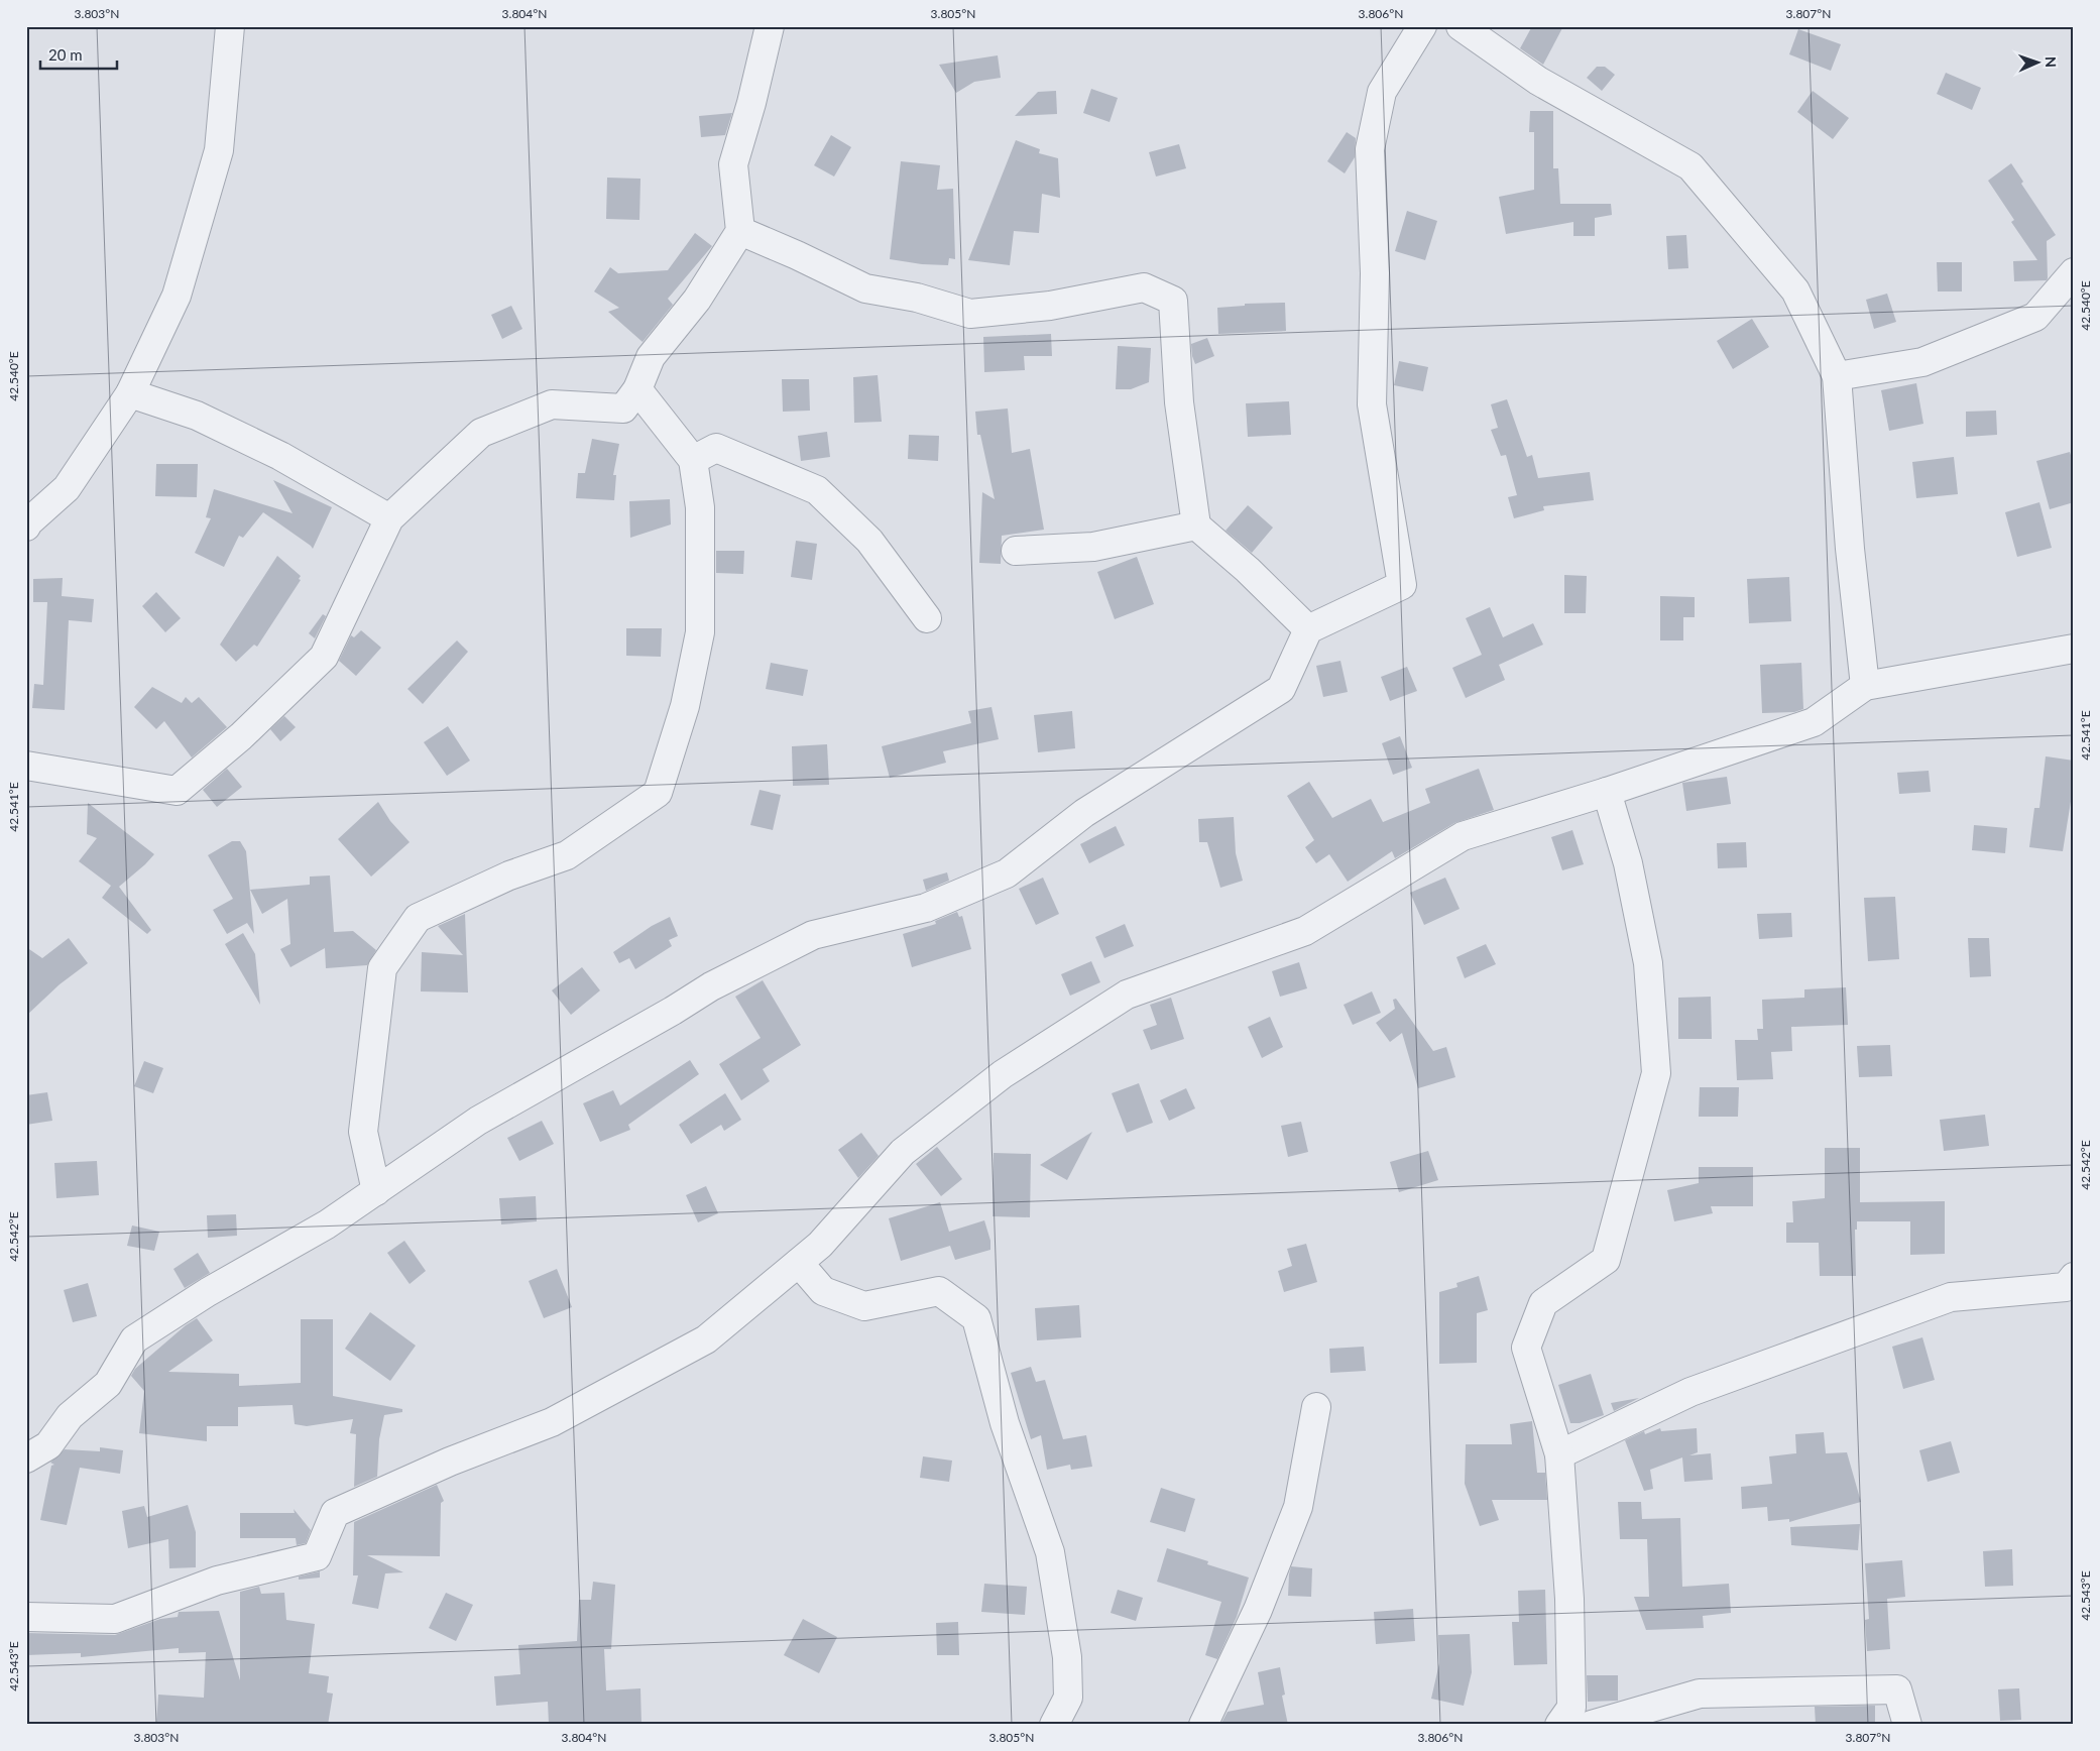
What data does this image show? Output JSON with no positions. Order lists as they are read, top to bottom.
{
  "scale_bar": "20 m",
  "north": "right",
  "coordinates": [
    "3.803°N",
    "3.804°N",
    "3.805°N",
    "3.806°N",
    "3.807°N",
    "42.540°E",
    "42.541°E",
    "42.542°E",
    "42.543°E"
  ]
}
